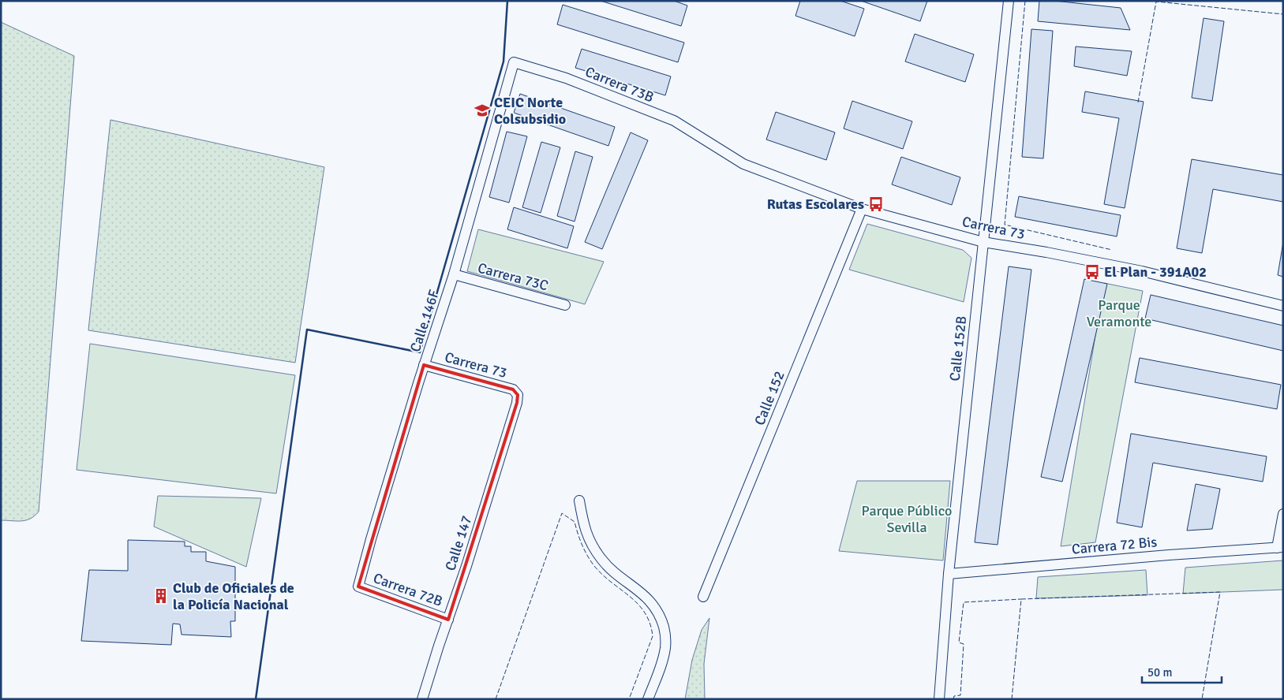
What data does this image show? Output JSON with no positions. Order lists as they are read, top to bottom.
{
  "streets": {
    "street": [
      "Carrera 73B",
      "Carrera 73",
      "Carrera 73C",
      "Calle 146F",
      "Calle 152B",
      "Calle 152",
      "Calle 147",
      "Carrera 72 Bis",
      "Carrera 72B"
    ]
  },
  "crossings": [
    ["Carrera 73B", "Carrera 73"],
    ["Carrera 73B", "Calle 146F"],
    ["Carrera 73", "Calle 146F"],
    ["Carrera 73", "Calle 152B"],
    ["Carrera 73", "Calle 152"],
    ["Carrera 73", "Calle 147"],
    ["Carrera 73C", "Calle 146F"],
    ["Calle 146F", "Carrera 72B"],
    ["Calle 152B", "Carrera 72 Bis"],
    ["Calle 147", "Carrera 72B"]
  ],
  "parks": ["Parque Veramonte", "Parque Público Sevilla"],
  "places": {
    "school or university": ["CEIC Norte Colsubsidio"],
    "bus stop": ["Rutas Escolares", "El Plan - 391A02"],
    "building": ["Club de Oficiales de la Policía Nacional"]
  },
  "scale_bar": "50 m"
}
